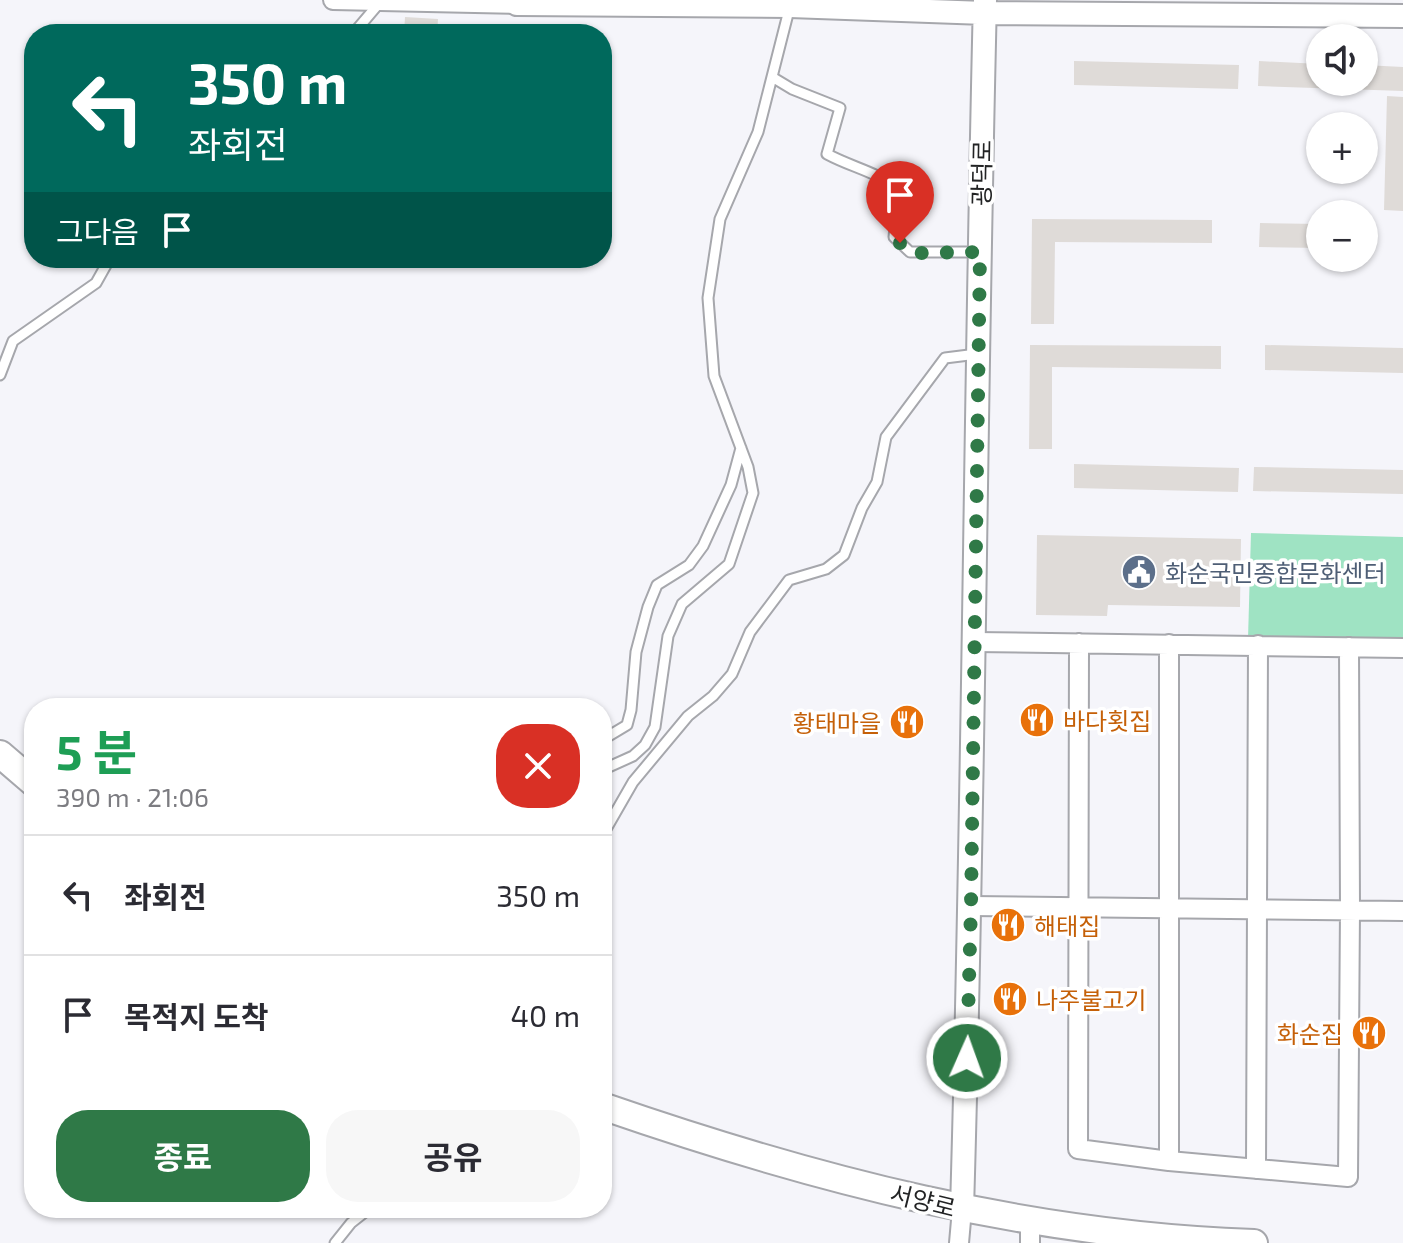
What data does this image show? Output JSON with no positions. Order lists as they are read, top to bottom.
{
  "streets": {
    "main road": ["서양로"],
    "street": ["광덕로"]
  },
  "crossings": [
    ["광덕로", "서양로"]
  ],
  "places": {
    "public building": ["화순국민종합문화센터"],
    "restaurant": [
      "바다횟집",
      "황태마을",
      "해태집",
      "나주불고기",
      "화순집"
    ]
  },
  "page": {
    "map_buttons": ["+", "−"],
    "turn": ["350 m", "좌회전"],
    "then": "그다음",
    "heading": ["5 분", "390 m · 21:06"],
    "list": [
      {
        "name": "좌회전",
        "value": "350 m"
      },
      {
        "name": "목적지 도착",
        "value": "40 m"
      }
    ],
    "buttons": ["종료", "공유"]
  }
}
